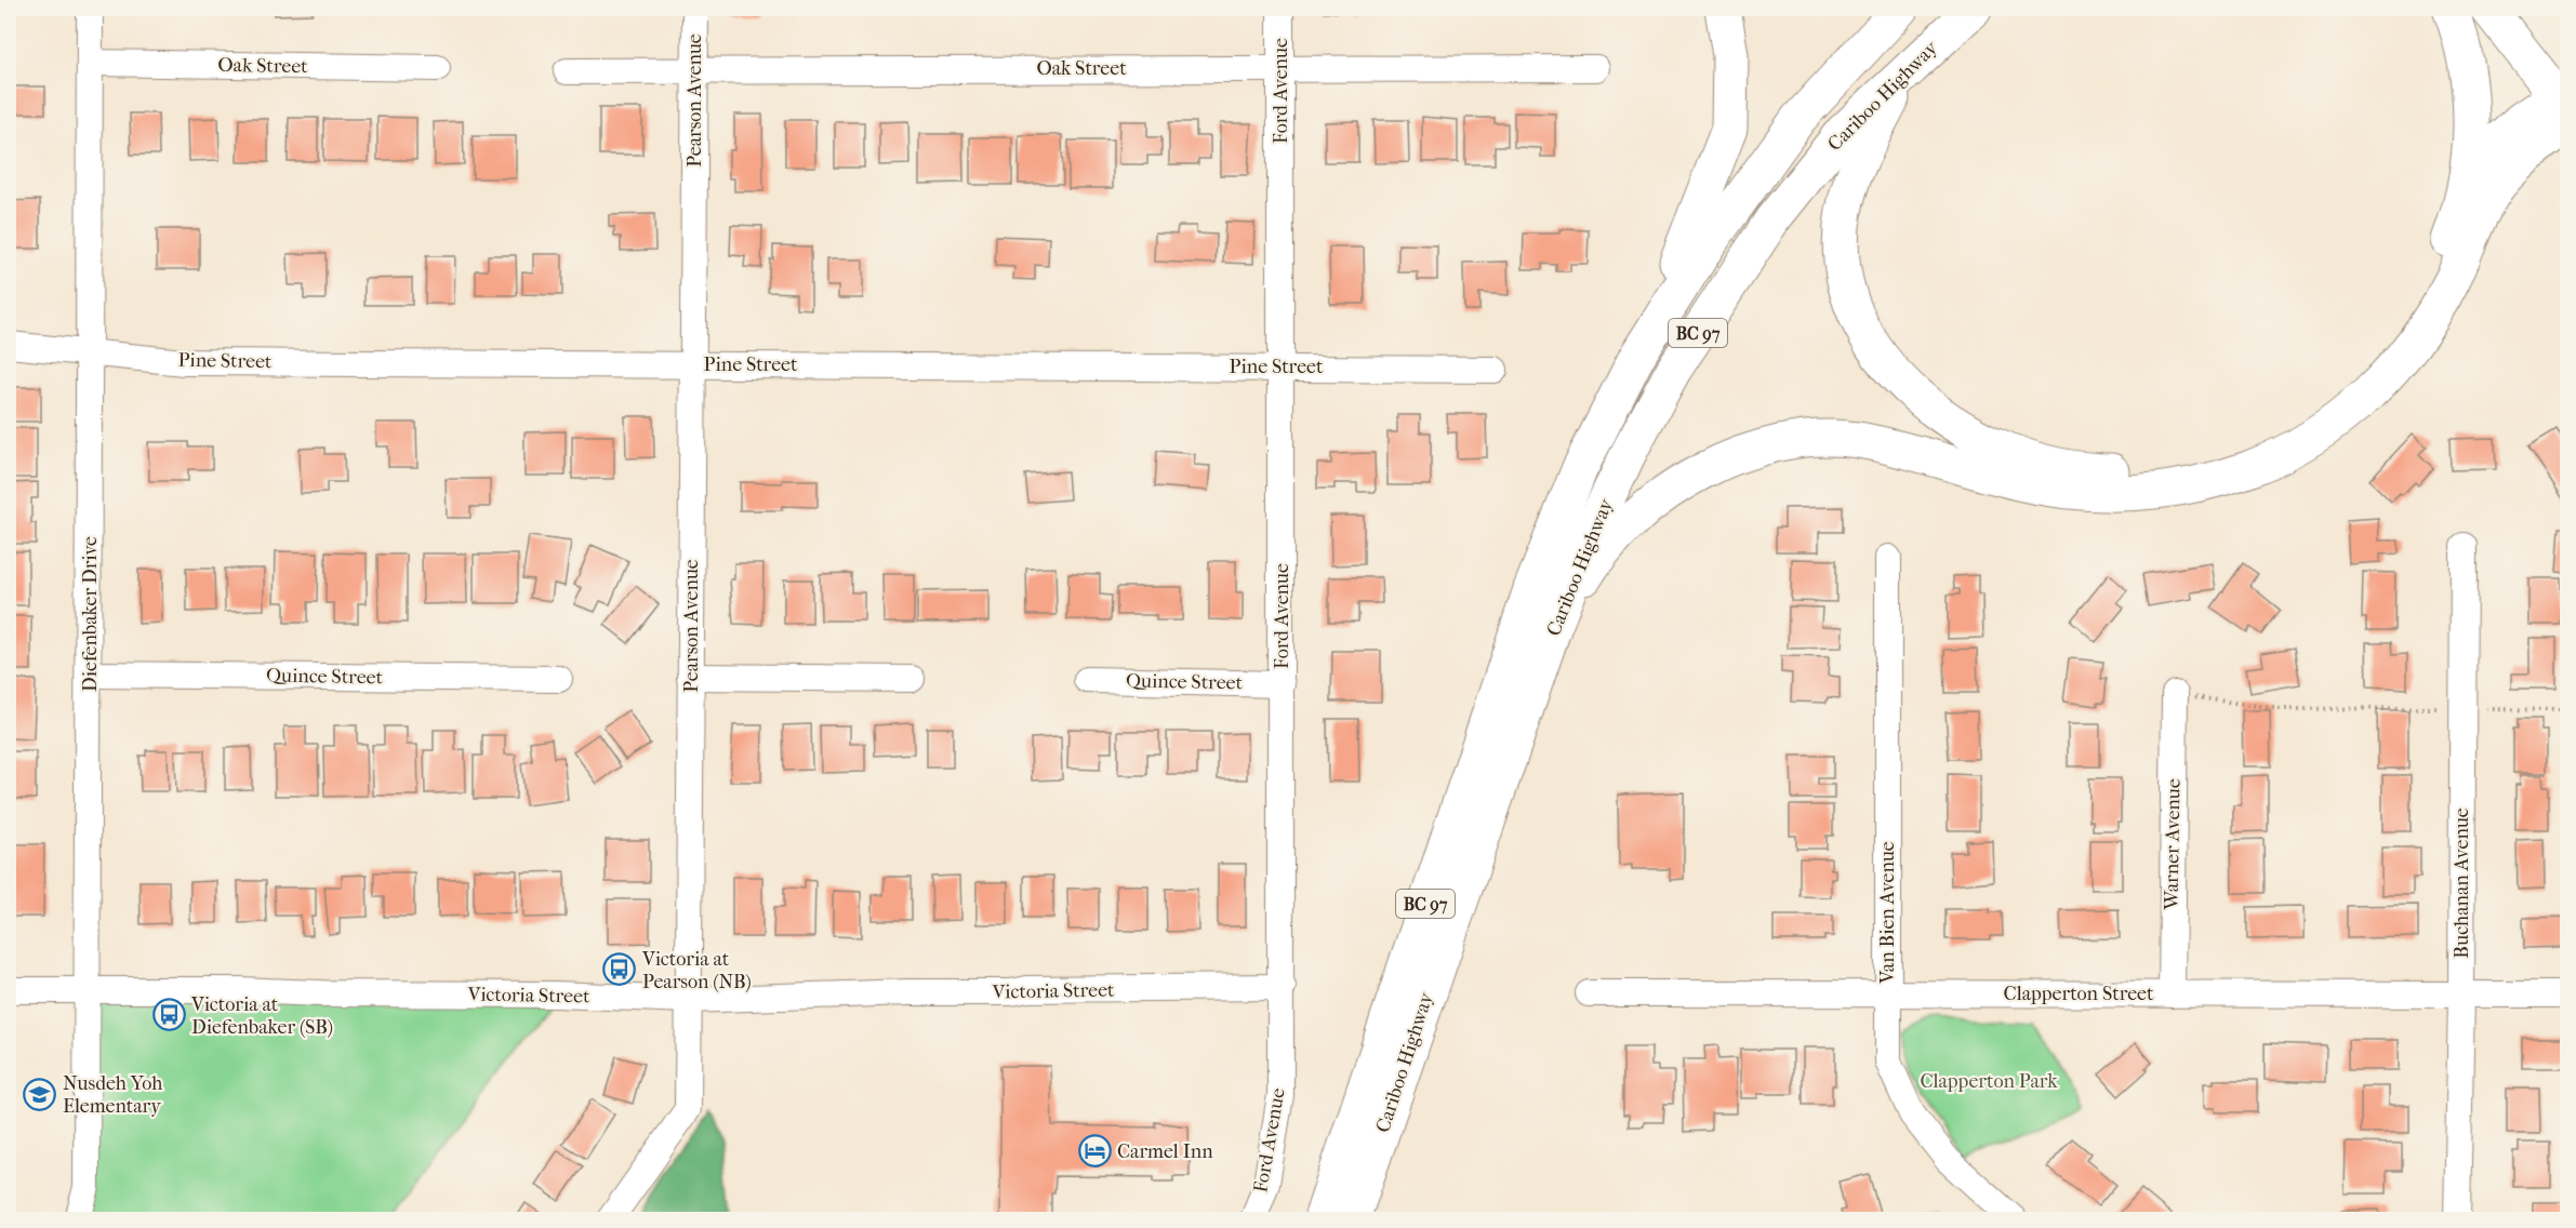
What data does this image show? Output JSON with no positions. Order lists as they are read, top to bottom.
{
  "streets": {
    "main road": ["Cariboo Highway", "BC 97"],
    "street": [
      "Oak Street",
      "Ford Avenue",
      "Pearson Avenue",
      "Pine Street",
      "Diefenbaker Drive",
      "Quince Street",
      "Warner Avenue",
      "Buchanan Avenue",
      "Van Bien Avenue",
      "Victoria Street",
      "Clapperton Street"
    ]
  },
  "crossings": [
    ["Oak Street", "Ford Avenue"],
    ["Oak Street", "Pearson Avenue"],
    ["Oak Street", "Diefenbaker Drive"],
    ["Ford Avenue", "Pine Street"],
    ["Ford Avenue", "Quince Street"],
    ["Ford Avenue", "Victoria Street"],
    ["Pearson Avenue", "Pine Street"],
    ["Pearson Avenue", "Victoria Street"],
    ["Pine Street", "Diefenbaker Drive"],
    ["Diefenbaker Drive", "Quince Street"],
    ["Diefenbaker Drive", "Victoria Street"],
    ["Warner Avenue", "Clapperton Street"],
    ["Buchanan Avenue", "Clapperton Street"],
    ["Van Bien Avenue", "Clapperton Street"]
  ],
  "parks": ["Clapperton Park"],
  "places": {
    "bus stop": ["Victoria at Pearson (NB)", "Victoria at Diefenbaker (SB)"],
    "school or university": ["Nusdeh Yoh Elementary"],
    "hotel": ["Carmel Inn"]
  }
}
